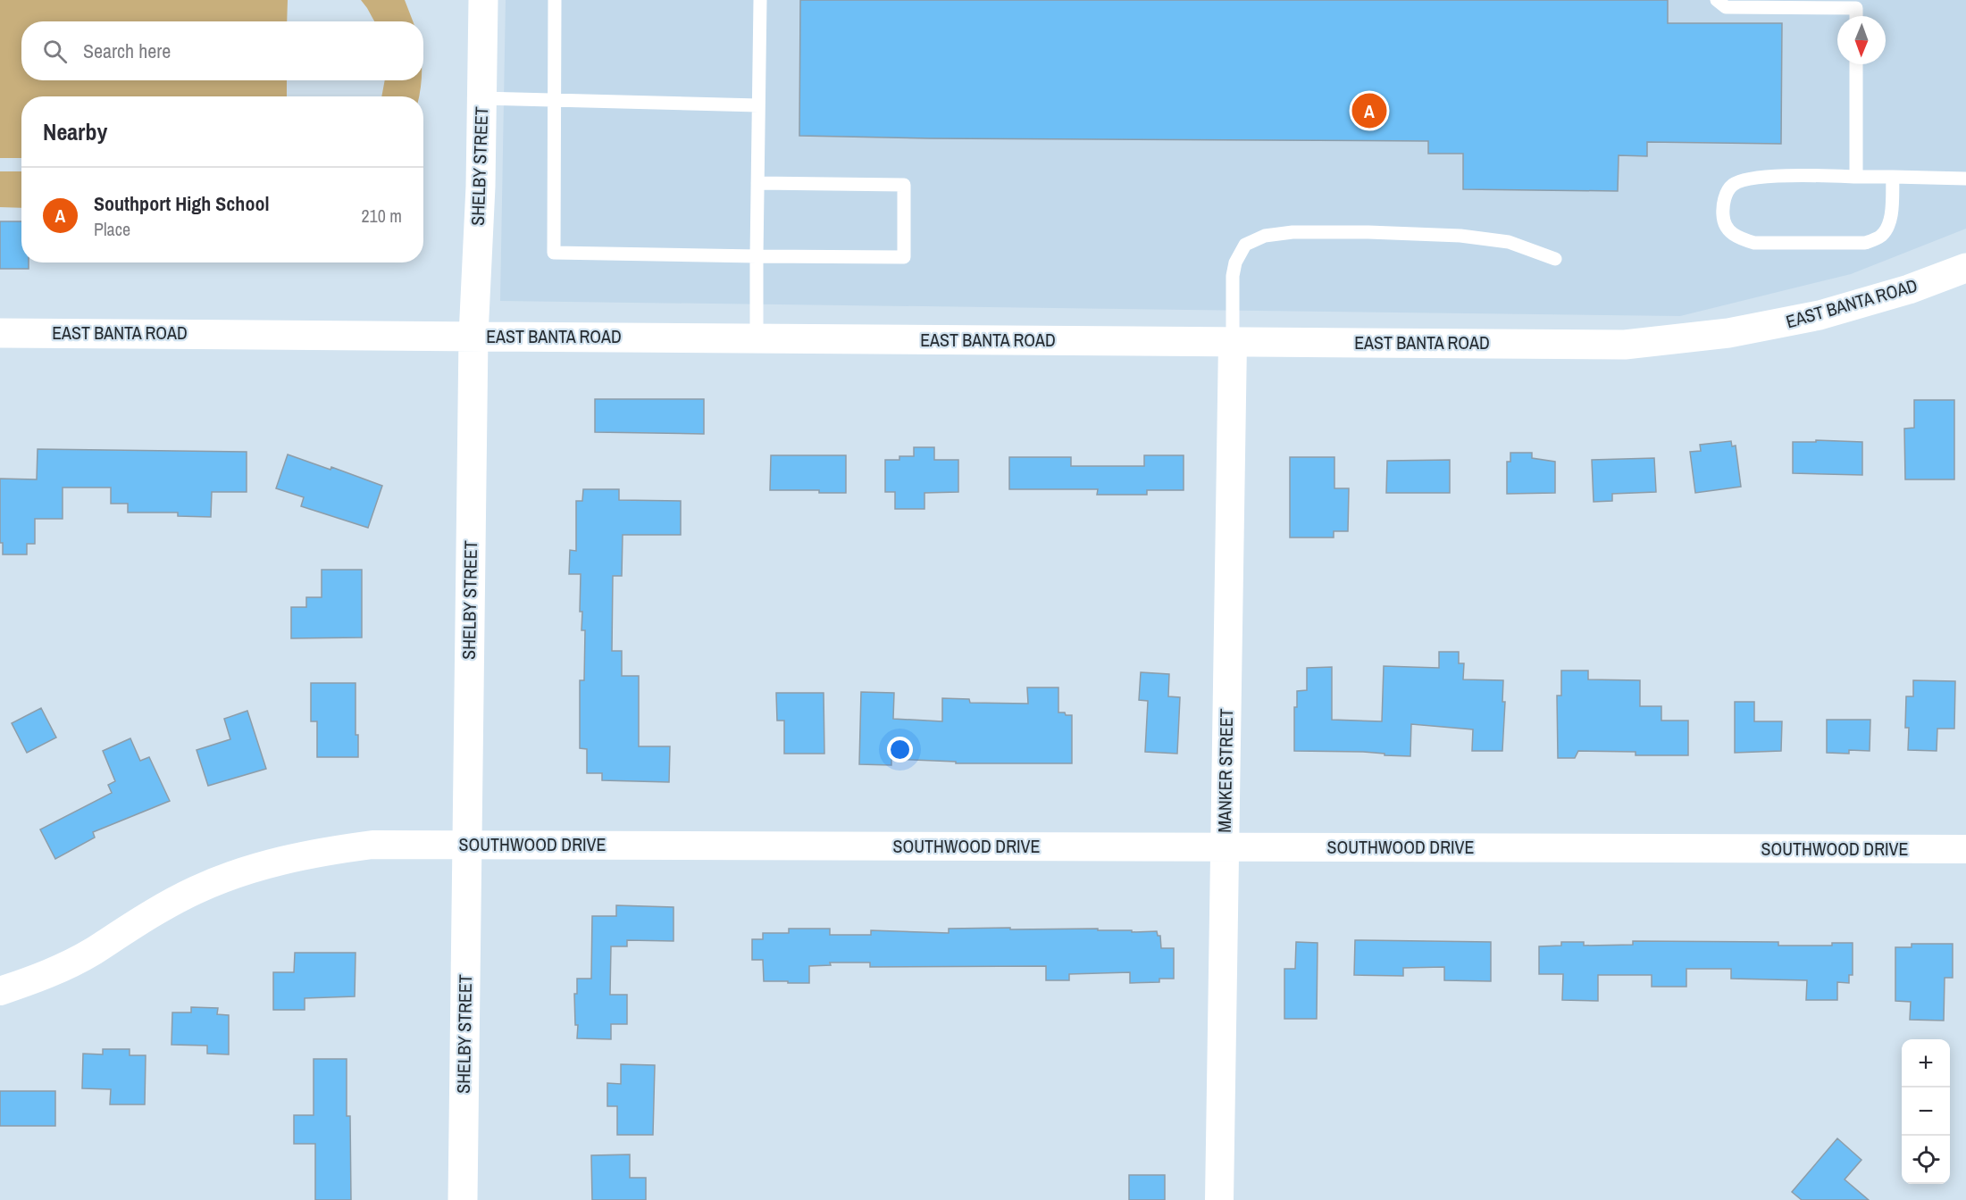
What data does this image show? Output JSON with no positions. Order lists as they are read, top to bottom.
{
  "streets": {
    "street": [
      "SHELBY STREET",
      "EAST BANTA ROAD",
      "MANKER STREET",
      "SOUTHWOOD DRIVE"
    ]
  },
  "crossings": [
    ["SHELBY STREET", "EAST BANTA ROAD"],
    ["SHELBY STREET", "SOUTHWOOD DRIVE"],
    ["EAST BANTA ROAD", "MANKER STREET"],
    ["MANKER STREET", "SOUTHWOOD DRIVE"]
  ],
  "north": "bottom",
  "page": {
    "search": "Search here",
    "pins": "A",
    "heading": "Nearby",
    "list": [
      {
        "mark": "A",
        "name": "Southport High School",
        "note": "Place",
        "value": "210 m"
      }
    ],
    "map_buttons": ["+", "−"]
  }
}
